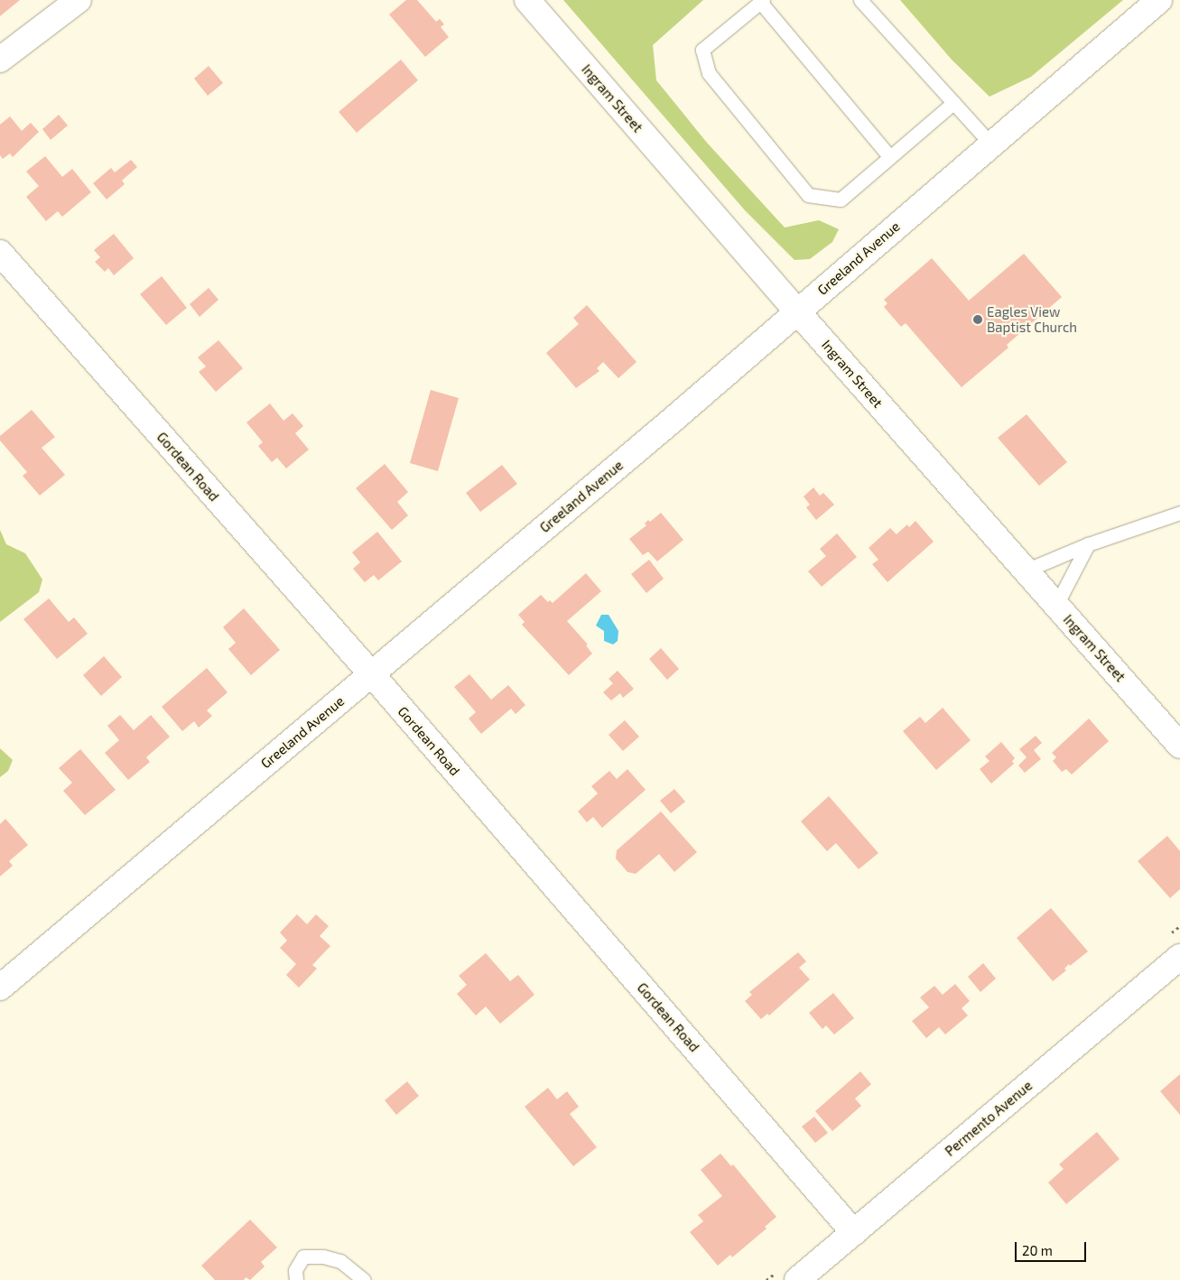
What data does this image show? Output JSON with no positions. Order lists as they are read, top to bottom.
{
  "streets": {
    "street": [
      "Ingram Street",
      "Greeland Avenue",
      "Gordean Road",
      "Permento Avenue"
    ]
  },
  "crossings": [
    ["Ingram Street", "Greeland Avenue"],
    ["Greeland Avenue", "Gordean Road"],
    ["Gordean Road", "Permento Avenue"]
  ],
  "places": ["Eagles View Baptist Church"],
  "scale_bar": "20 m"
}
